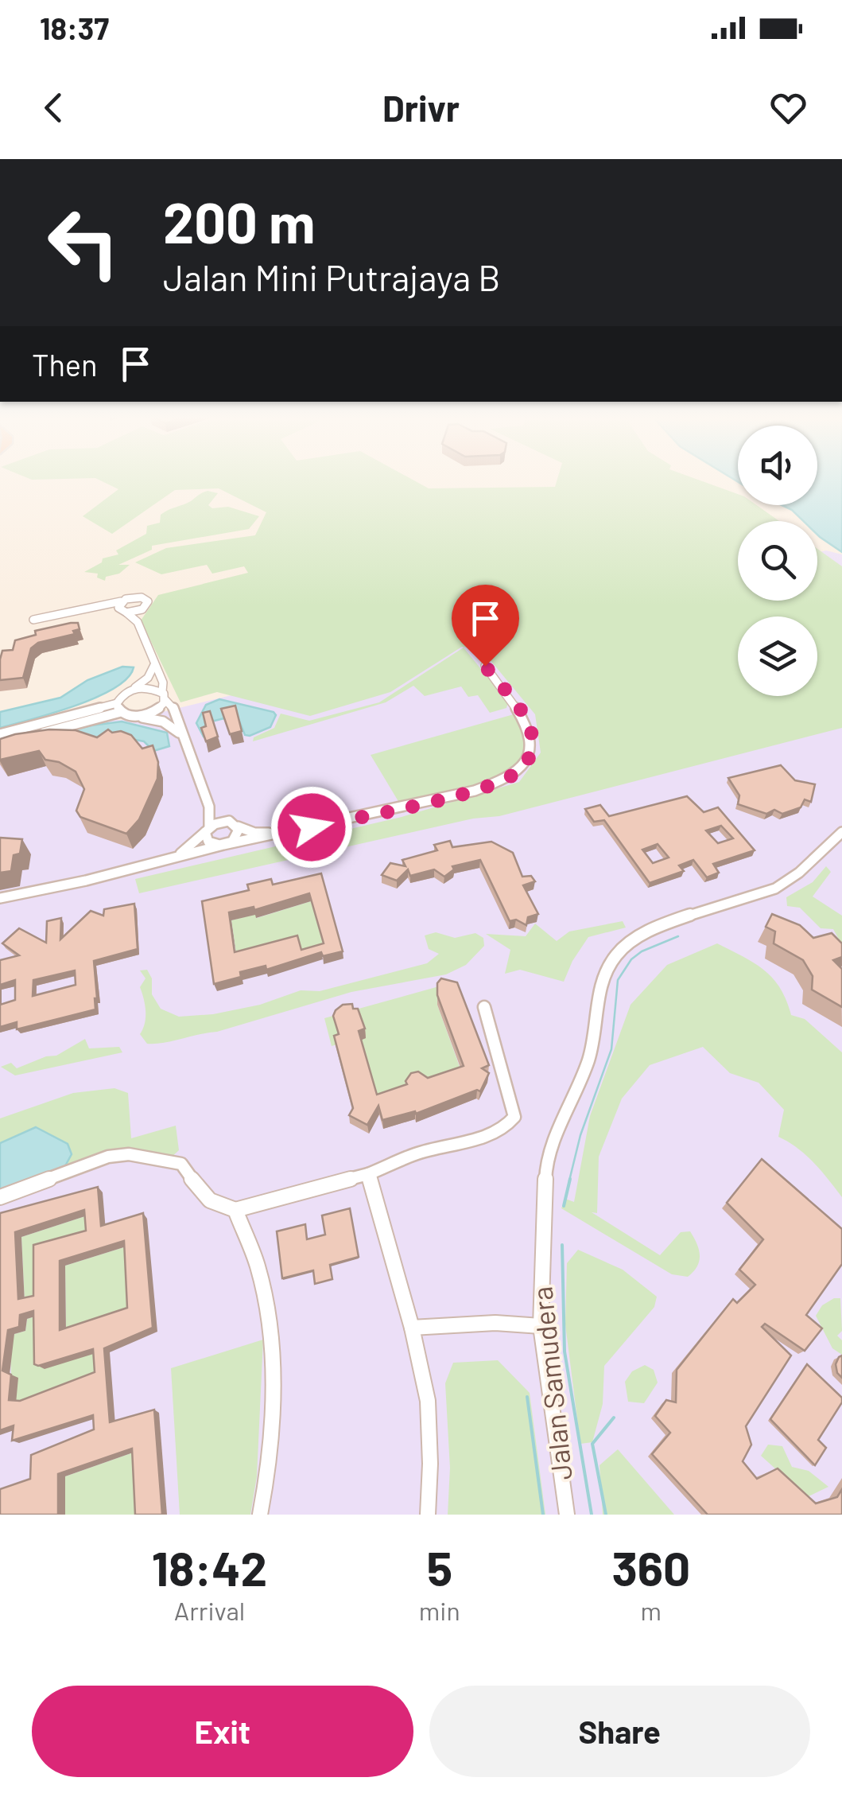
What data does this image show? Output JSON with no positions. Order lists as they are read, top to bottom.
{
  "streets": {
    "street": ["Jalan Samudera"]
  },
  "page": {
    "status": "18:37",
    "header": "Drivr",
    "turn": ["200 m", "Jalan Mini Putrajaya B"],
    "then": "Then",
    "eta": [
      "18:42",
      "Arrival",
      "5",
      "min",
      "360",
      "m"
    ],
    "buttons": ["Exit", "Share"]
  }
}
